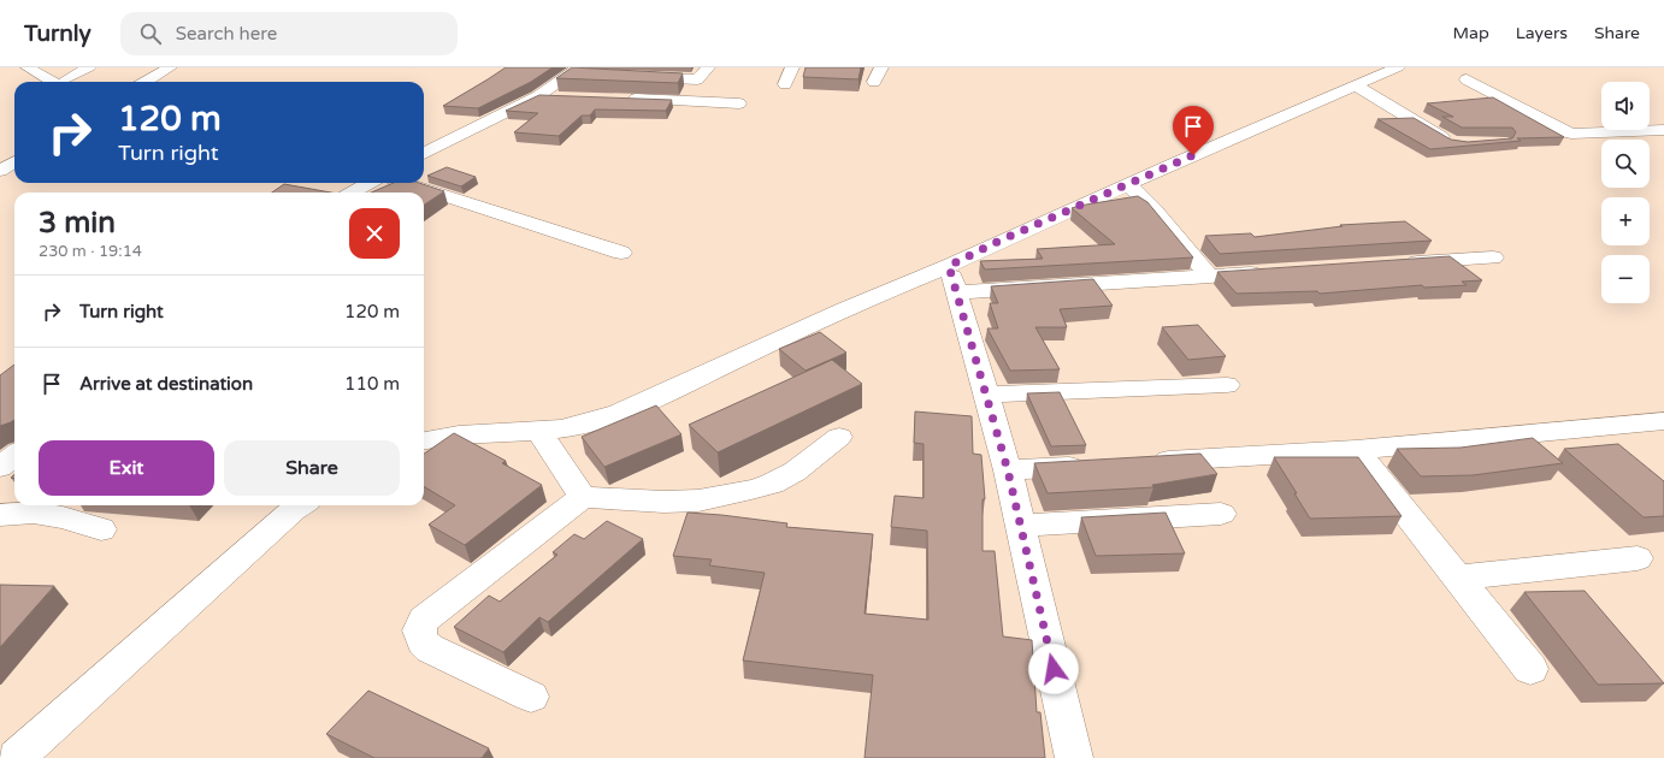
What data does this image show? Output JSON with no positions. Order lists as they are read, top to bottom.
{
  "page": {
    "header": "Turnly",
    "search": "Search here",
    "nav": ["Map", "Layers", "Share"],
    "map_buttons": ["+", "−"],
    "turn": ["120 m", "Turn right"],
    "heading": ["3 min", "230 m · 19:14"],
    "list": [
      {
        "name": "Turn right",
        "value": "120 m"
      },
      {
        "name": "Arrive at destination",
        "value": "110 m"
      }
    ],
    "buttons": ["Exit", "Share"]
  }
}
